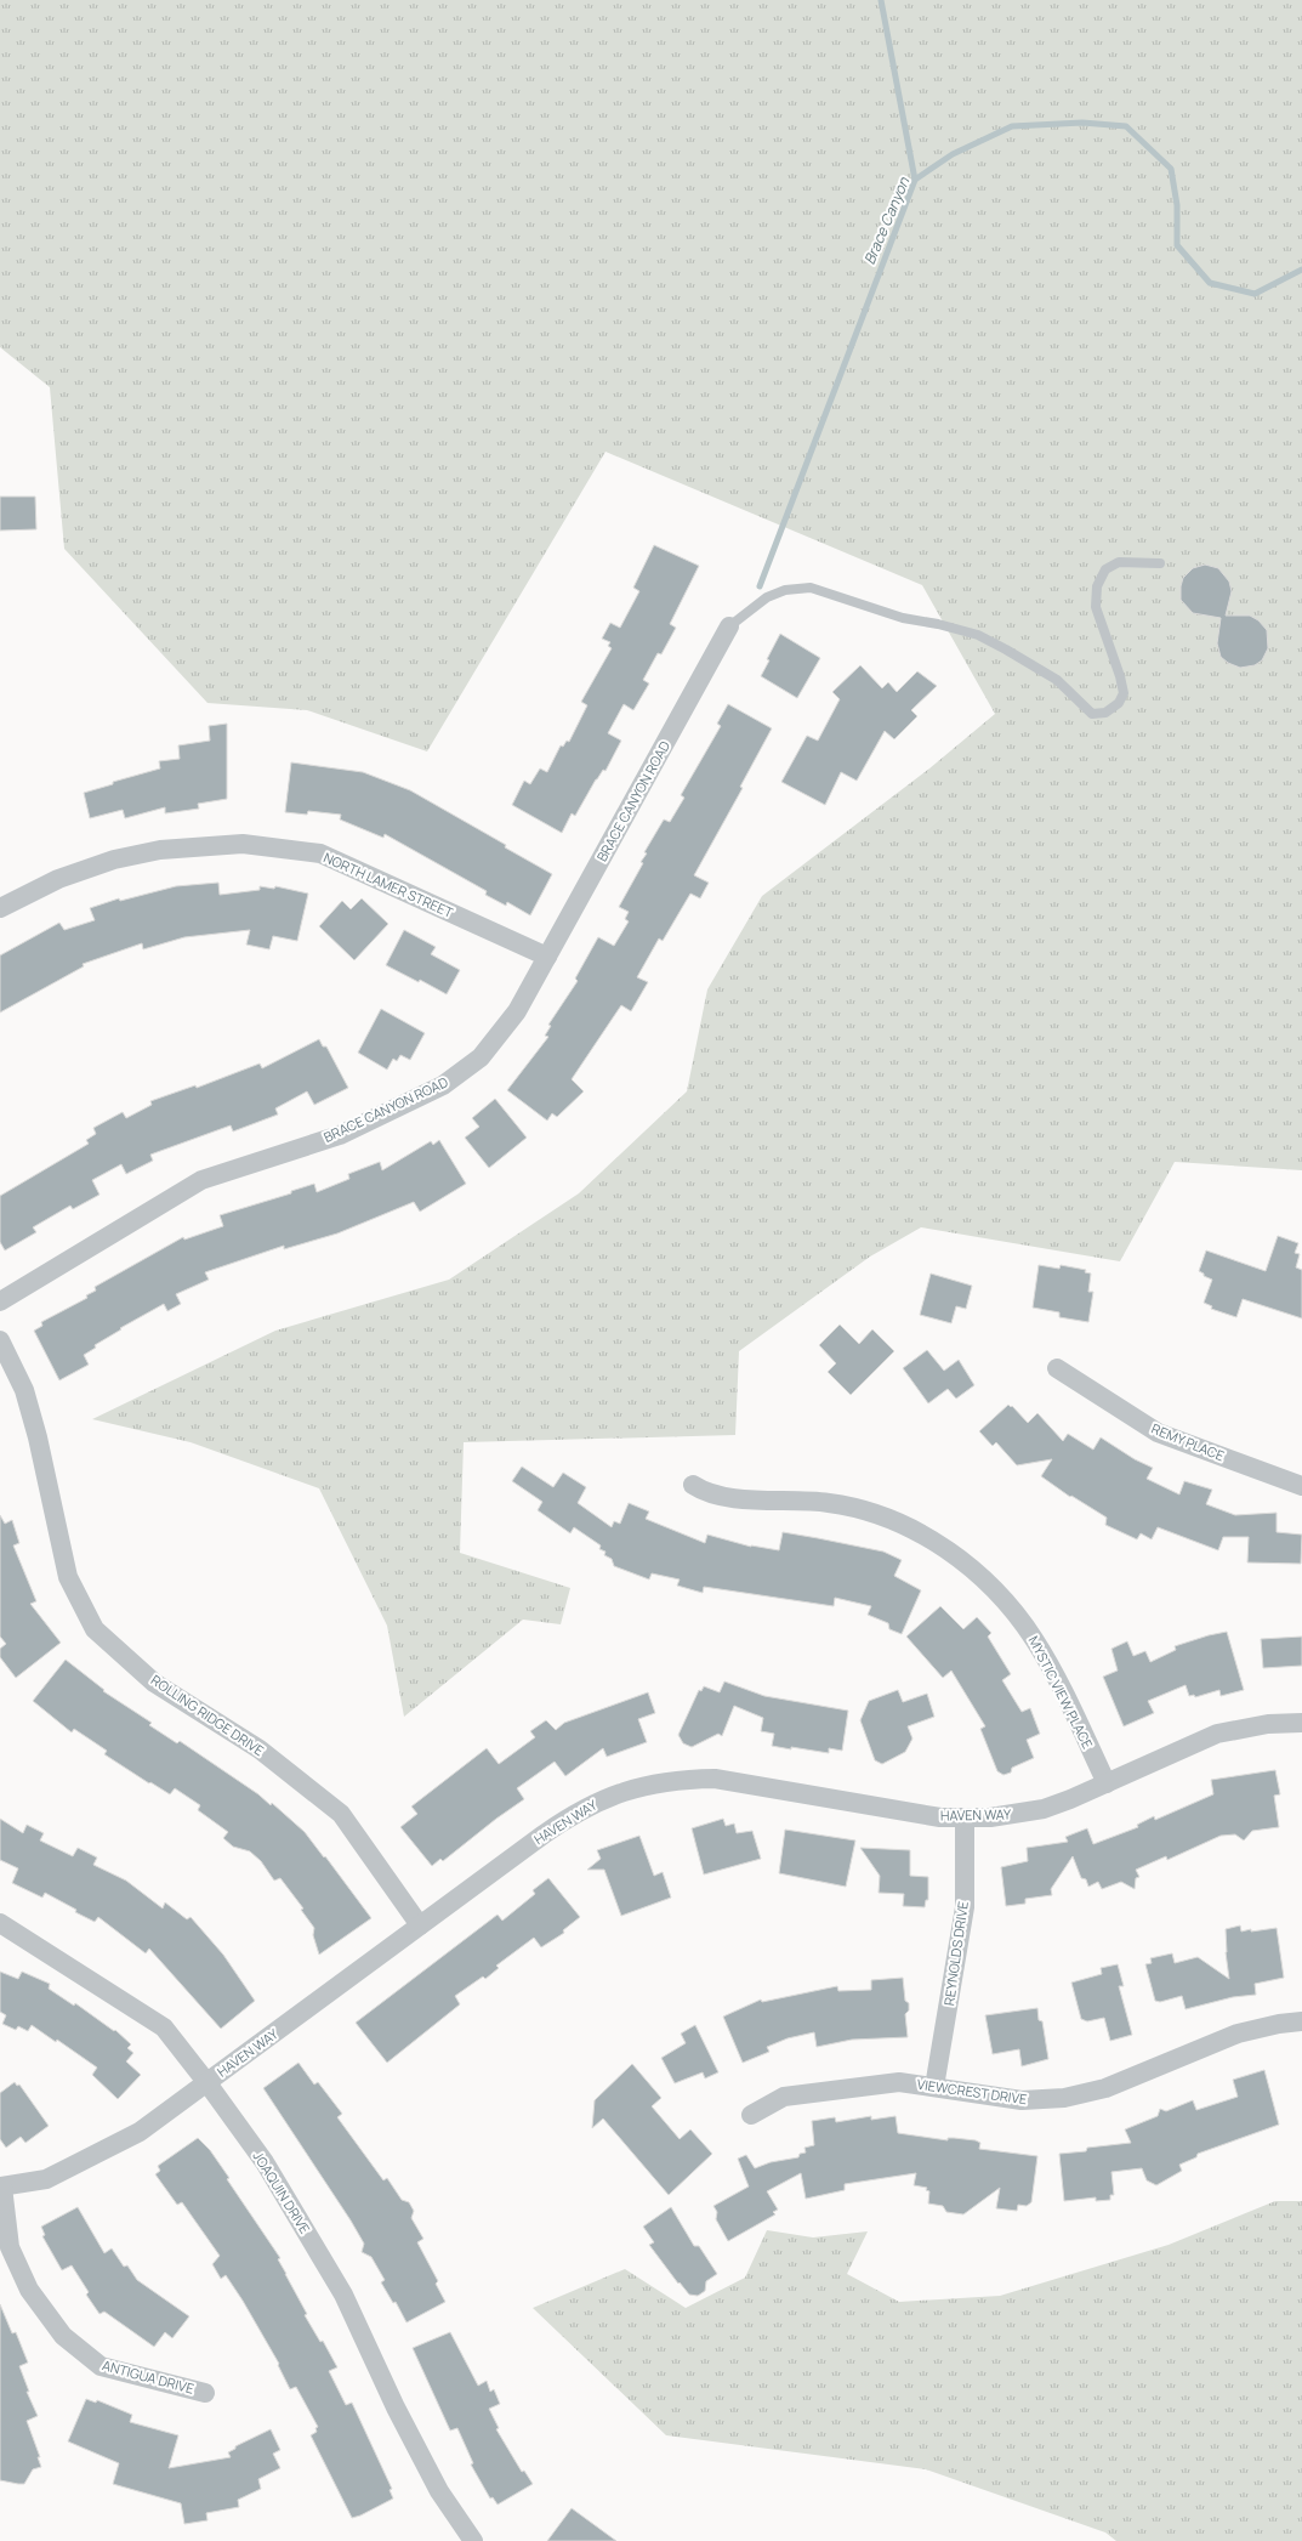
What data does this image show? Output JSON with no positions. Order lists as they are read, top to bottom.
{
  "streets": {
    "street": [
      "BRACE CANYON ROAD",
      "NORTH LAMER STREET",
      "REMY PLACE",
      "MYSTIC VIEW PLACE",
      "ROLLING RIDGE DRIVE",
      "HAVEN WAY",
      "REYNOLDS DRIVE",
      "VIEWCREST DRIVE",
      "JOAQUIN DRIVE",
      "ANTIGUA DRIVE"
    ]
  },
  "crossings": [
    ["BRACE CANYON ROAD", "NORTH LAMER STREET"],
    ["MYSTIC VIEW PLACE", "HAVEN WAY"],
    ["ROLLING RIDGE DRIVE", "HAVEN WAY"],
    ["HAVEN WAY", "REYNOLDS DRIVE"],
    ["HAVEN WAY", "JOAQUIN DRIVE"],
    ["HAVEN WAY", "ANTIGUA DRIVE"],
    ["REYNOLDS DRIVE", "VIEWCREST DRIVE"]
  ],
  "water": ["Brace Canyon"]
}
